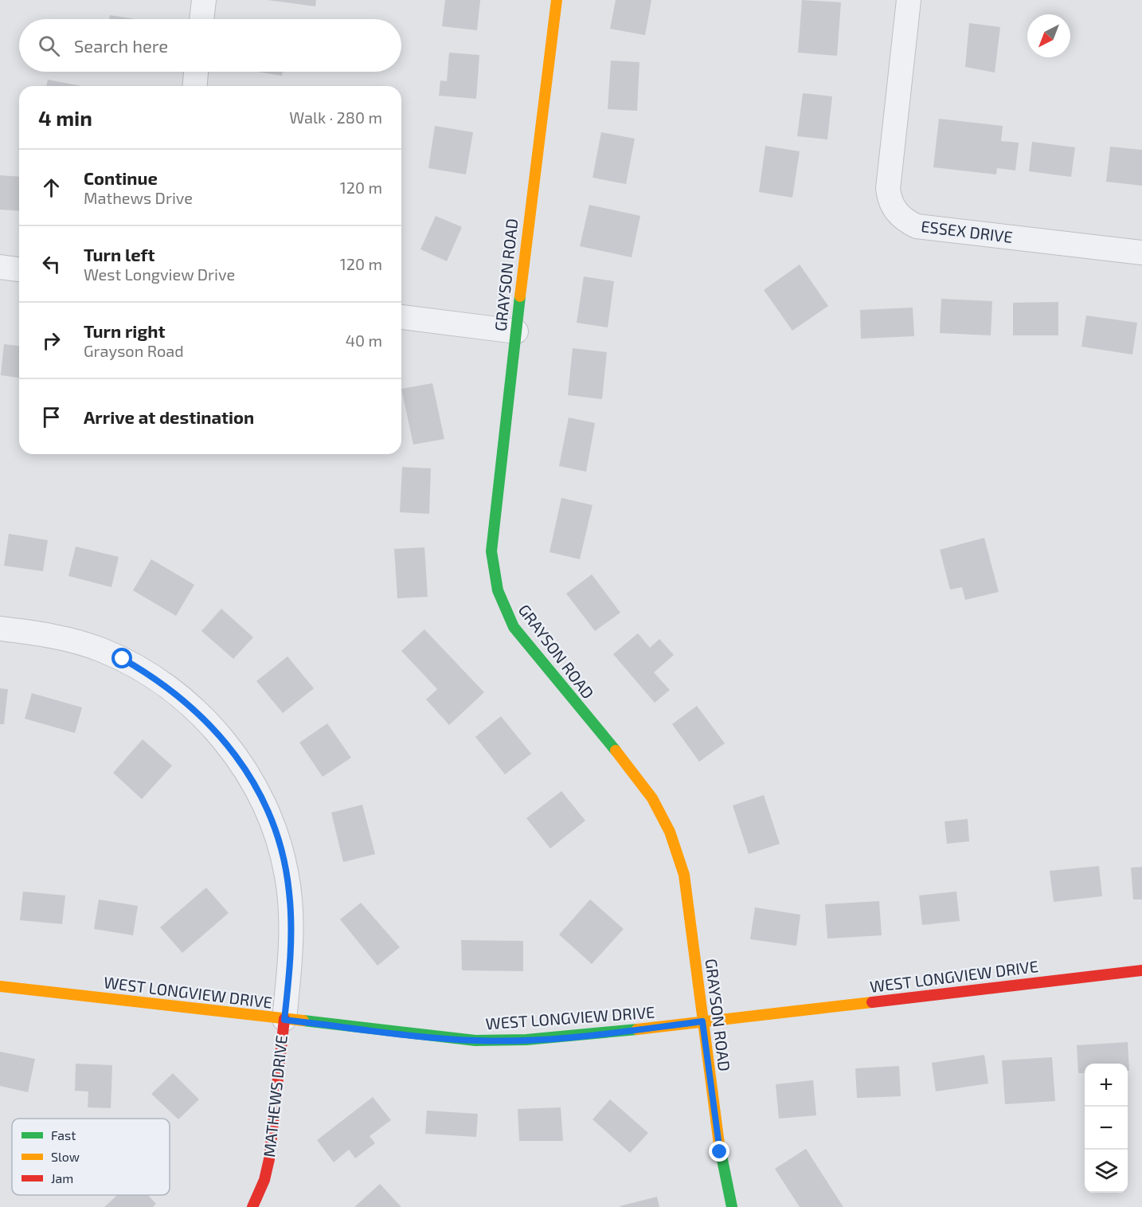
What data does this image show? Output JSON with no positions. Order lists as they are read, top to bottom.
{
  "streets": {
    "street": [
      "ESSEX DRIVE",
      "GRAYSON ROAD",
      "WEST LONGVIEW DRIVE",
      "MATHEWS DRIVE"
    ]
  },
  "crossings": [
    ["GRAYSON ROAD", "WEST LONGVIEW DRIVE"],
    ["WEST LONGVIEW DRIVE", "MATHEWS DRIVE"]
  ],
  "legend": ["Fast", "Slow", "Jam"],
  "north": "bottom left",
  "page": {
    "search": "Search here",
    "heading": ["4 min", "Walk · 280 m"],
    "list": [
      ["Continue", "Mathews Drive", "120 m"],
      ["Turn left", "West Longview Drive", "120 m"],
      ["Turn right", "Grayson Road", "40 m"],
      "Arrive at destination"
    ],
    "map_buttons": ["+", "−"]
  }
}
